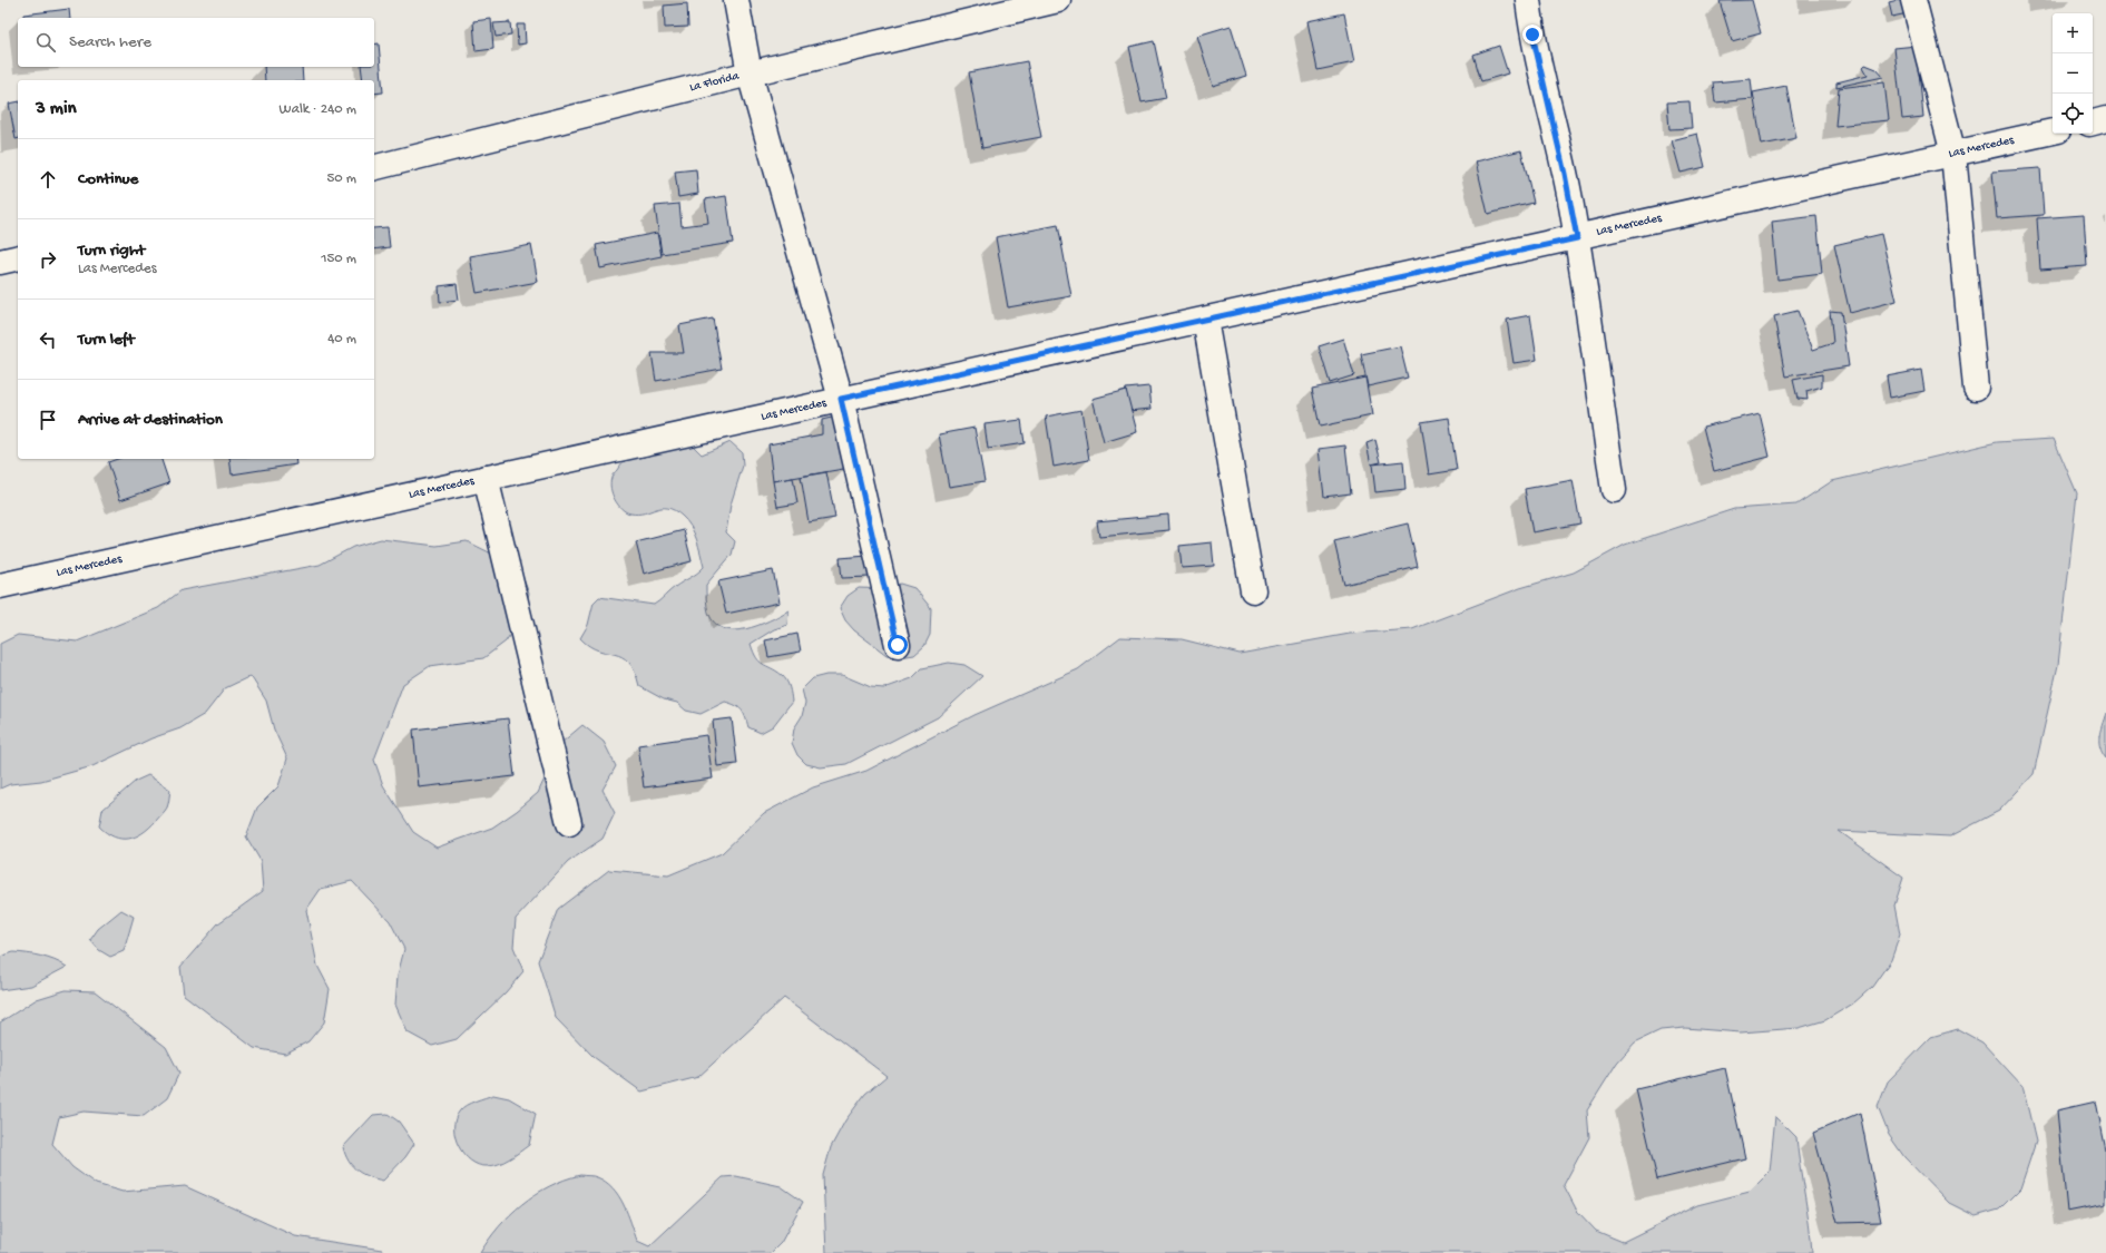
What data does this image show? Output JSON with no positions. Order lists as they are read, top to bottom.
{
  "streets": {
    "street": ["La Florida", "Las Mercedes"]
  },
  "page": {
    "map_buttons": ["+", "−"],
    "search": "Search here",
    "heading": ["3 min", "Walk · 240 m"],
    "list": [
      ["Continue", "50 m"],
      ["Turn right", "Las Mercedes", "150 m"],
      ["Turn left", "40 m"],
      "Arrive at destination"
    ]
  }
}
